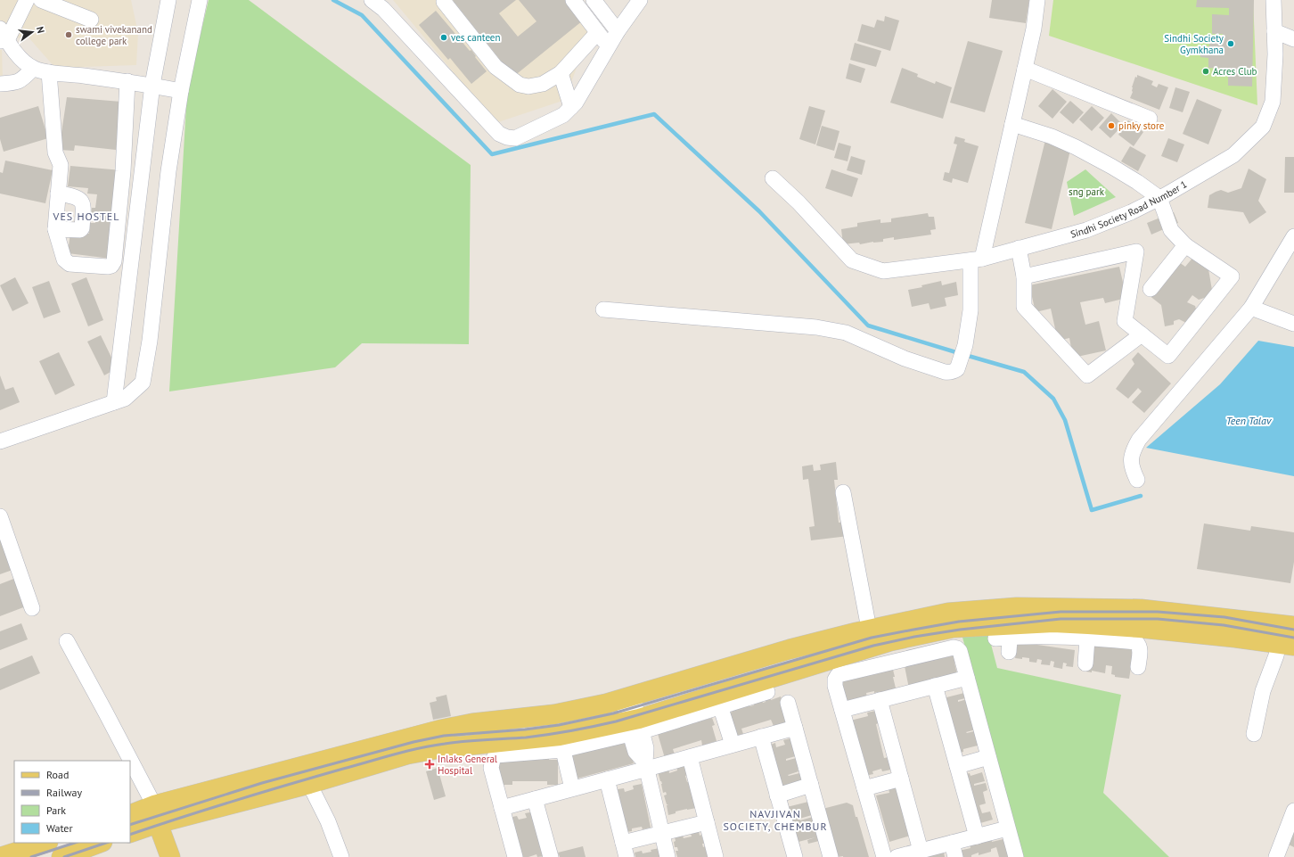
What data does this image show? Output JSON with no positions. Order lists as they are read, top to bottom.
{
  "streets": {
    "street": ["Sindhi Society Road Number 1"]
  },
  "districts": ["VES HOSTEL", "NAVJIVAN SOCIETY, CHEMBUR"],
  "water": ["Teen Talav"],
  "parks": ["sng park"],
  "places": {
    "other": [
      "swami vivekanand college park",
      "ves canteen",
      "Sindhi Society Gymkhana",
      "Acres Club",
      "pinky store"
    ],
    "health": ["Inlaks General Hospital"]
  },
  "legend": [
    "Road",
    "Railway",
    "Park",
    "Water"
  ],
  "north": "right"
}
